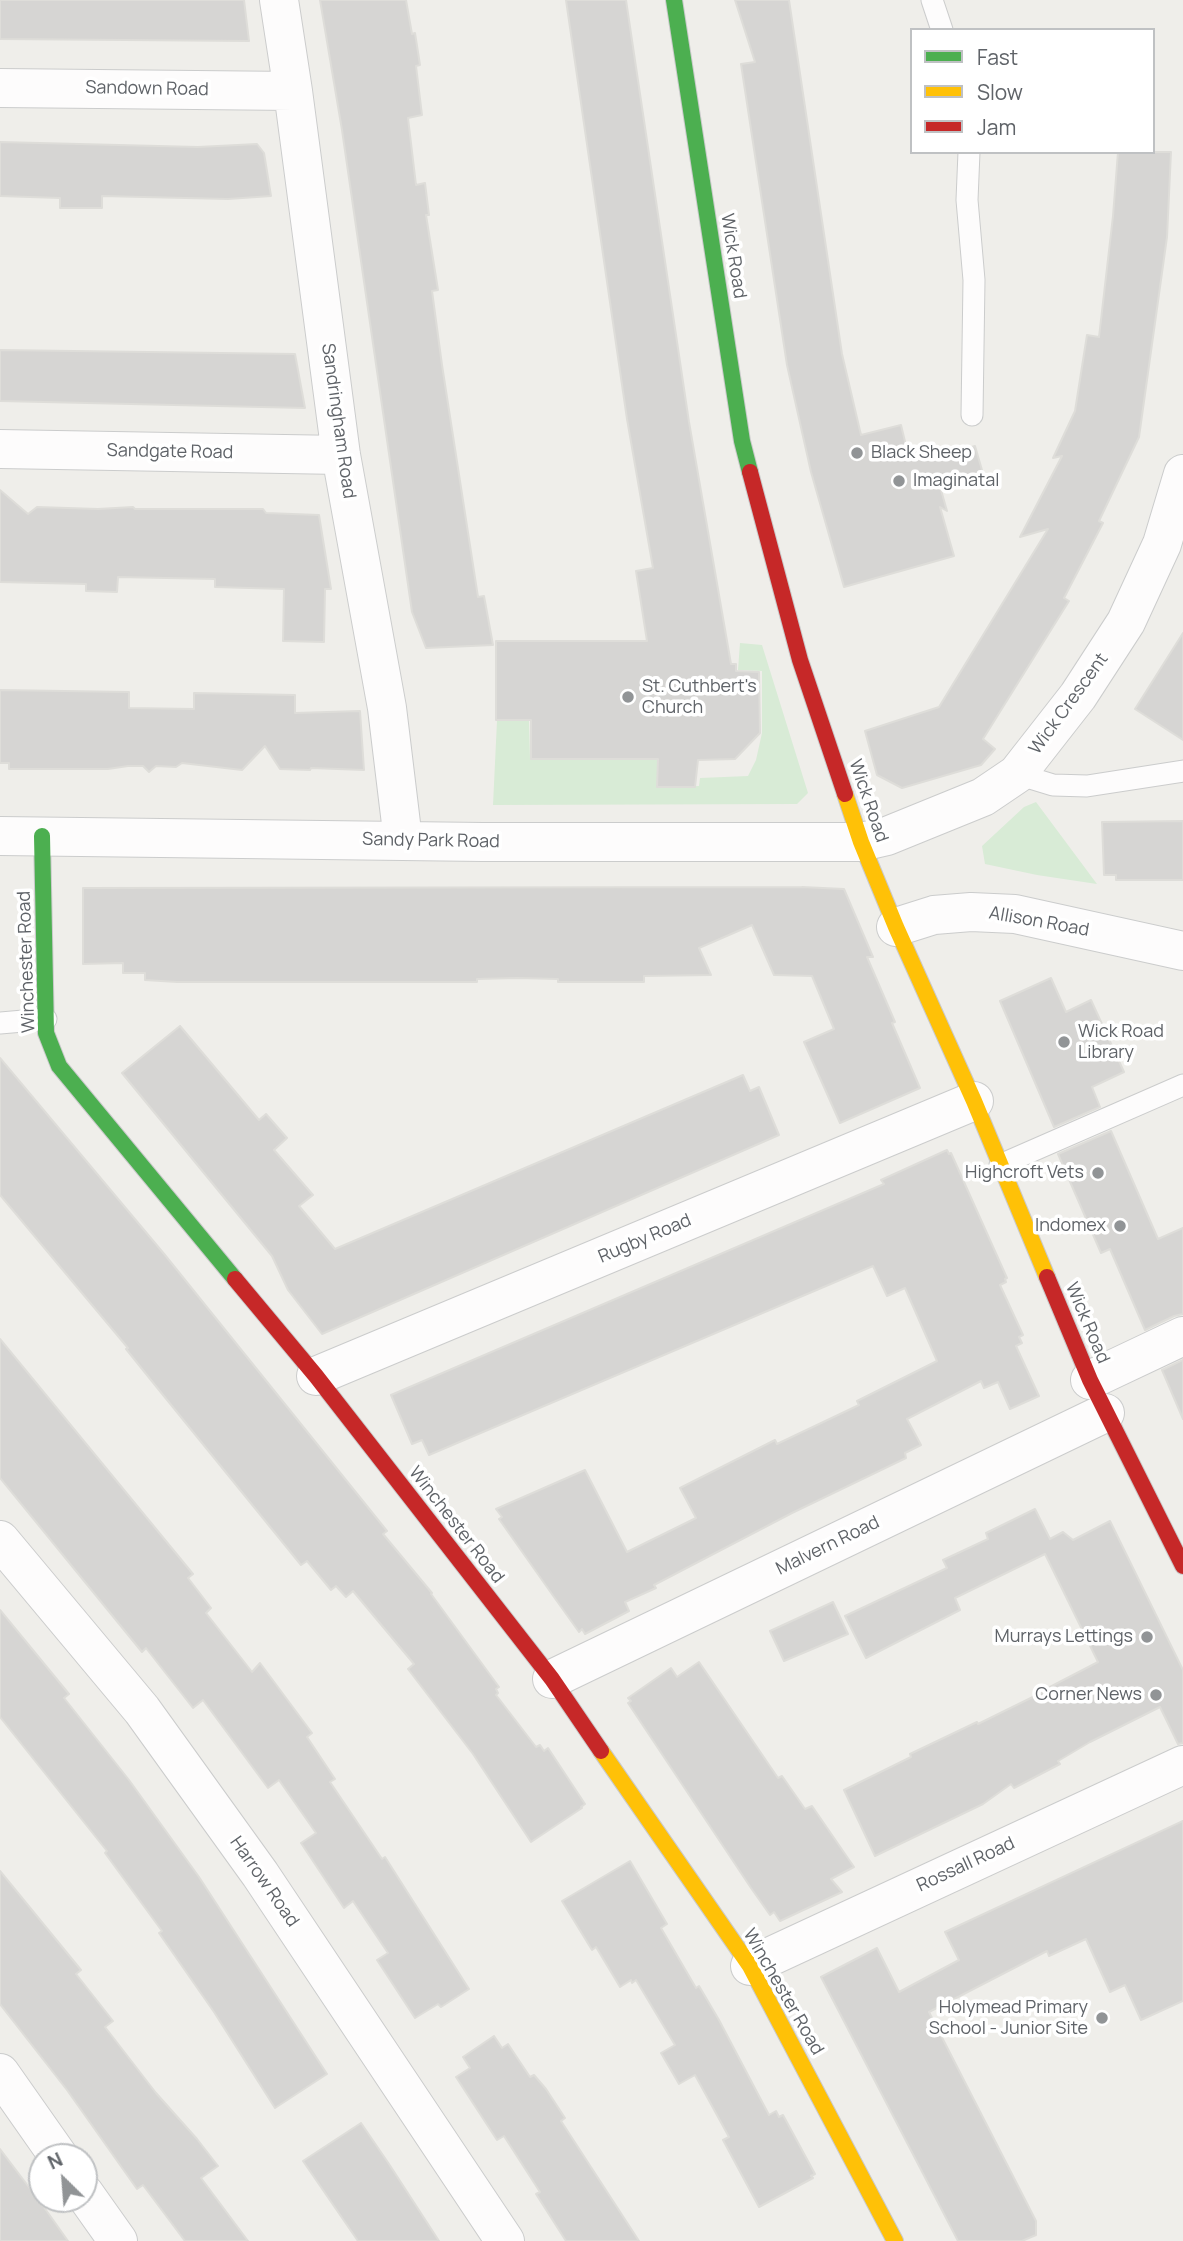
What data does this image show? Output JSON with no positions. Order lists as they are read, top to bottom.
{
  "streets": {
    "street": [
      "Sandown Road",
      "Wick Road",
      "Sandringham Road",
      "Sandgate Road",
      "Wick Crescent",
      "Sandy Park Road",
      "Allison Road",
      "Winchester Road",
      "Rugby Road",
      "Malvern Road",
      "Rossall Road",
      "Harrow Road"
    ]
  },
  "crossings": [
    ["Sandown Road", "Sandringham Road"],
    ["Wick Road", "Wick Crescent"],
    ["Wick Road", "Sandy Park Road"],
    ["Wick Road", "Allison Road"],
    ["Wick Road", "Rugby Road"],
    ["Wick Road", "Malvern Road"],
    ["Sandringham Road", "Sandgate Road"],
    ["Sandringham Road", "Sandy Park Road"],
    ["Wick Crescent", "Sandy Park Road"],
    ["Sandy Park Road", "Winchester Road"],
    ["Winchester Road", "Rugby Road"],
    ["Winchester Road", "Malvern Road"],
    ["Winchester Road", "Rossall Road"]
  ],
  "places": [
    "Black Sheep",
    "Imaginatal",
    "St. Cuthbert's Church",
    "Wick Road Library",
    "Highcroft Vets",
    "Indomex",
    "Murrays Lettings",
    "Corner News",
    "Holymead Primary School - Junior Site"
  ],
  "legend": ["Fast", "Slow", "Jam"],
  "north": "top left"
}
